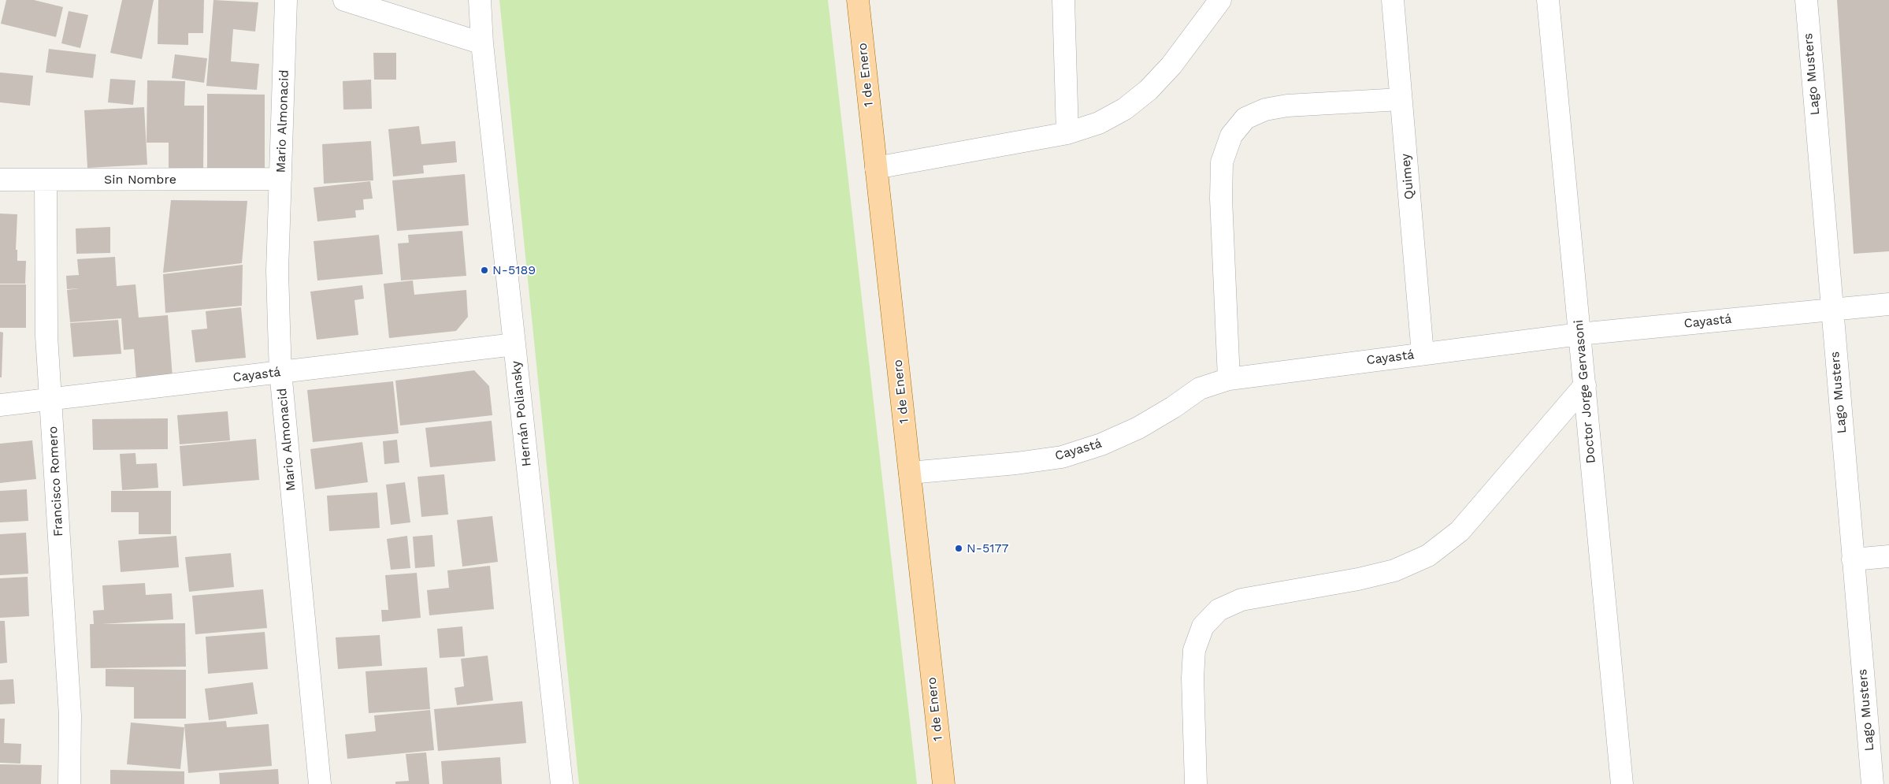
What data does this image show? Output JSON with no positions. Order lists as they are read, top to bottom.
{
  "streets": {
    "main road": ["1 de Enero"],
    "street": [
      "Lago Musters",
      "Mario Almonacid",
      "Quimey",
      "Sin Nombre",
      "Cayastá",
      "Doctor Jorge Gervasoni",
      "Hernán Poliansky",
      "Francisco Romero"
    ]
  },
  "crossings": [
    ["Lago Musters", "Cayastá"],
    ["1 de Enero", "Cayastá"],
    ["Mario Almonacid", "Sin Nombre"],
    ["Mario Almonacid", "Cayastá"],
    ["Quimey", "Cayastá"],
    ["Sin Nombre", "Francisco Romero"],
    ["Cayastá", "Doctor Jorge Gervasoni"],
    ["Cayastá", "Hernán Poliansky"],
    ["Cayastá", "Francisco Romero"]
  ],
  "places": ["N-5189", "N-5177"]
}
